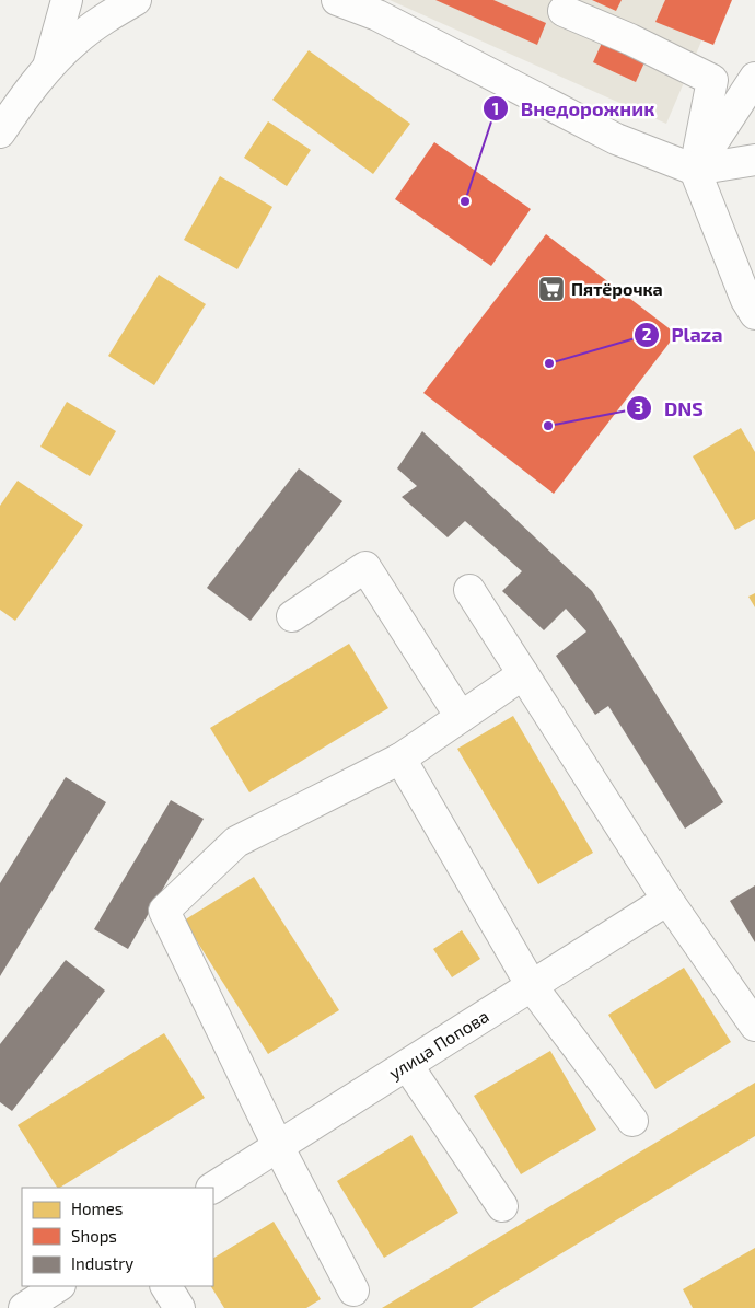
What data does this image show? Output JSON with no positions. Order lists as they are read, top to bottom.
{
  "streets": {
    "street": ["улица Попова"]
  },
  "places": {
    "other": ["Внедорожник", "Plaza", "DNS"],
    "supermarket": ["Пятёрочка"]
  },
  "legend": ["Homes", "Shops", "Industry"]
}
